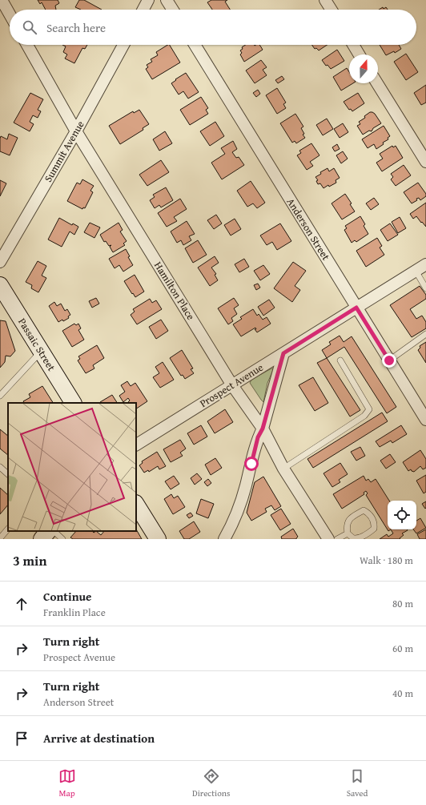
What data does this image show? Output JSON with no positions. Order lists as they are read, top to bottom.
{
  "streets": {
    "main road": ["Passaic Street"],
    "street": [
      "Summit Avenue",
      "Anderson Street",
      "Hamilton Place",
      "Prospect Avenue"
    ]
  },
  "crossings": [
    ["Summit Avenue", "Hamilton Place"],
    ["Anderson Street", "Prospect Avenue"],
    ["Hamilton Place", "Prospect Avenue"]
  ],
  "north": "top",
  "page": {
    "search": "Search here",
    "heading": ["3 min", "Walk · 180 m"],
    "list": [
      ["Continue", "Franklin Place", "80 m"],
      ["Turn right", "Prospect Avenue", "60 m"],
      ["Turn right", "Anderson Street", "40 m"],
      "Arrive at destination"
    ],
    "nav": ["Map", "Directions", "Saved"]
  }
}
